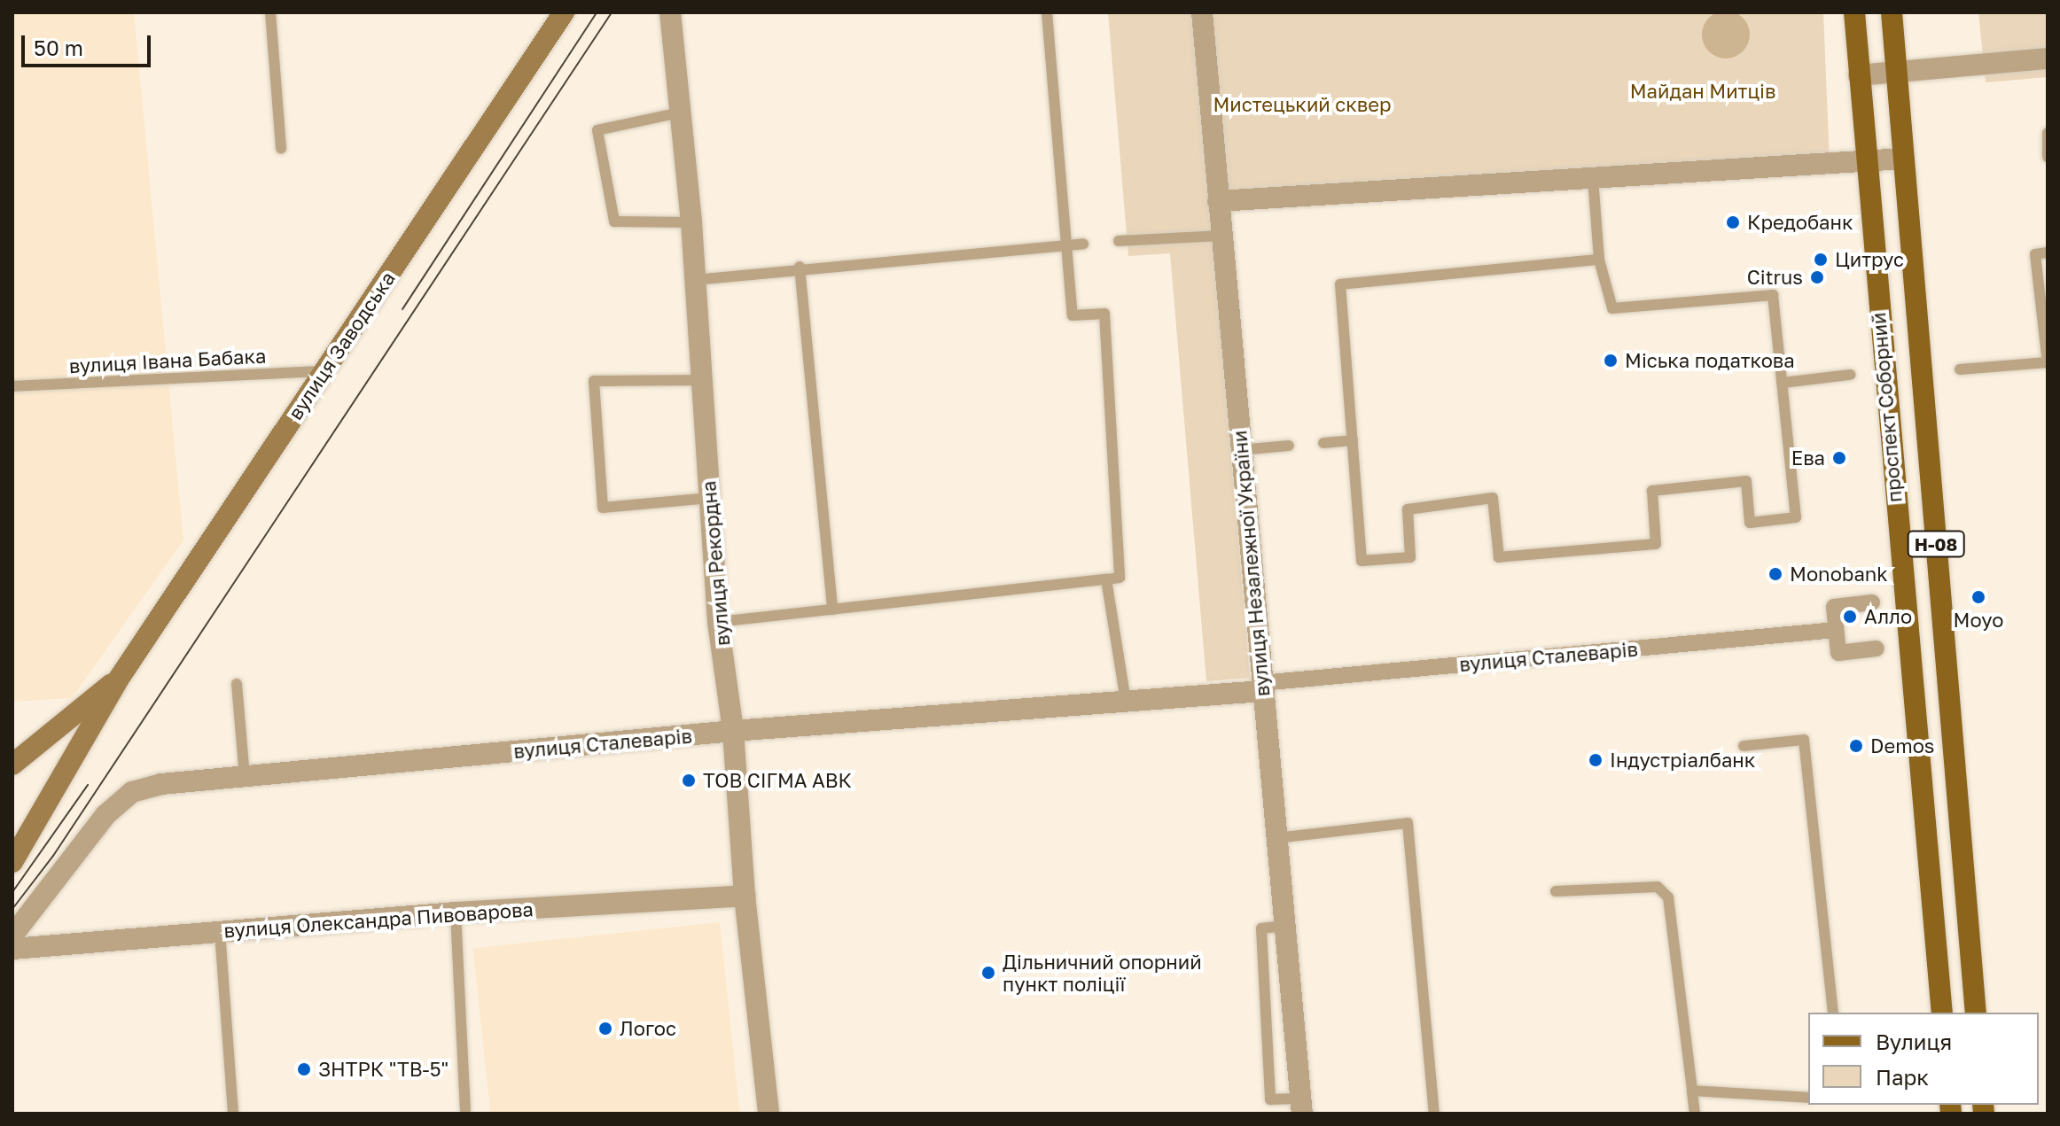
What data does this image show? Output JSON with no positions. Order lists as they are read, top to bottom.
{
  "streets": {
    "main road": ["вулиця Заводська", "проспект Соборний", "Н-08"],
    "street": [
      "вулиця Рекордна",
      "вулиця Незалежної України",
      "вулиця Сталеварів",
      "вулиця Олександра Пивоварова"
    ],
    "lane": ["вулиця Івана Бабака"]
  },
  "crossings": [
    ["вулиця Заводська", "вулиця Івана Бабака"],
    ["вулиця Рекордна", "вулиця Сталеварів"],
    ["вулиця Рекордна", "вулиця Олександра Пивоварова"],
    ["вулиця Незалежної України", "вулиця Сталеварів"]
  ],
  "parks": ["Майдан Митців", "Мистецький сквер"],
  "places": [
    "Кредобанк",
    "Цитрус",
    "Citrus",
    "Міська податкова",
    "Ева",
    "Monobank",
    "Moyo",
    "Алло",
    "Demos",
    "Індустріалбанк",
    "ТОВ СІГМА АВК",
    "Дільничний опорний пункт поліції",
    "Логос",
    "ЗНТРК \"ТВ-5\""
  ],
  "legend": ["Вулиця", "Парк"],
  "scale_bar": "50 m"
}
